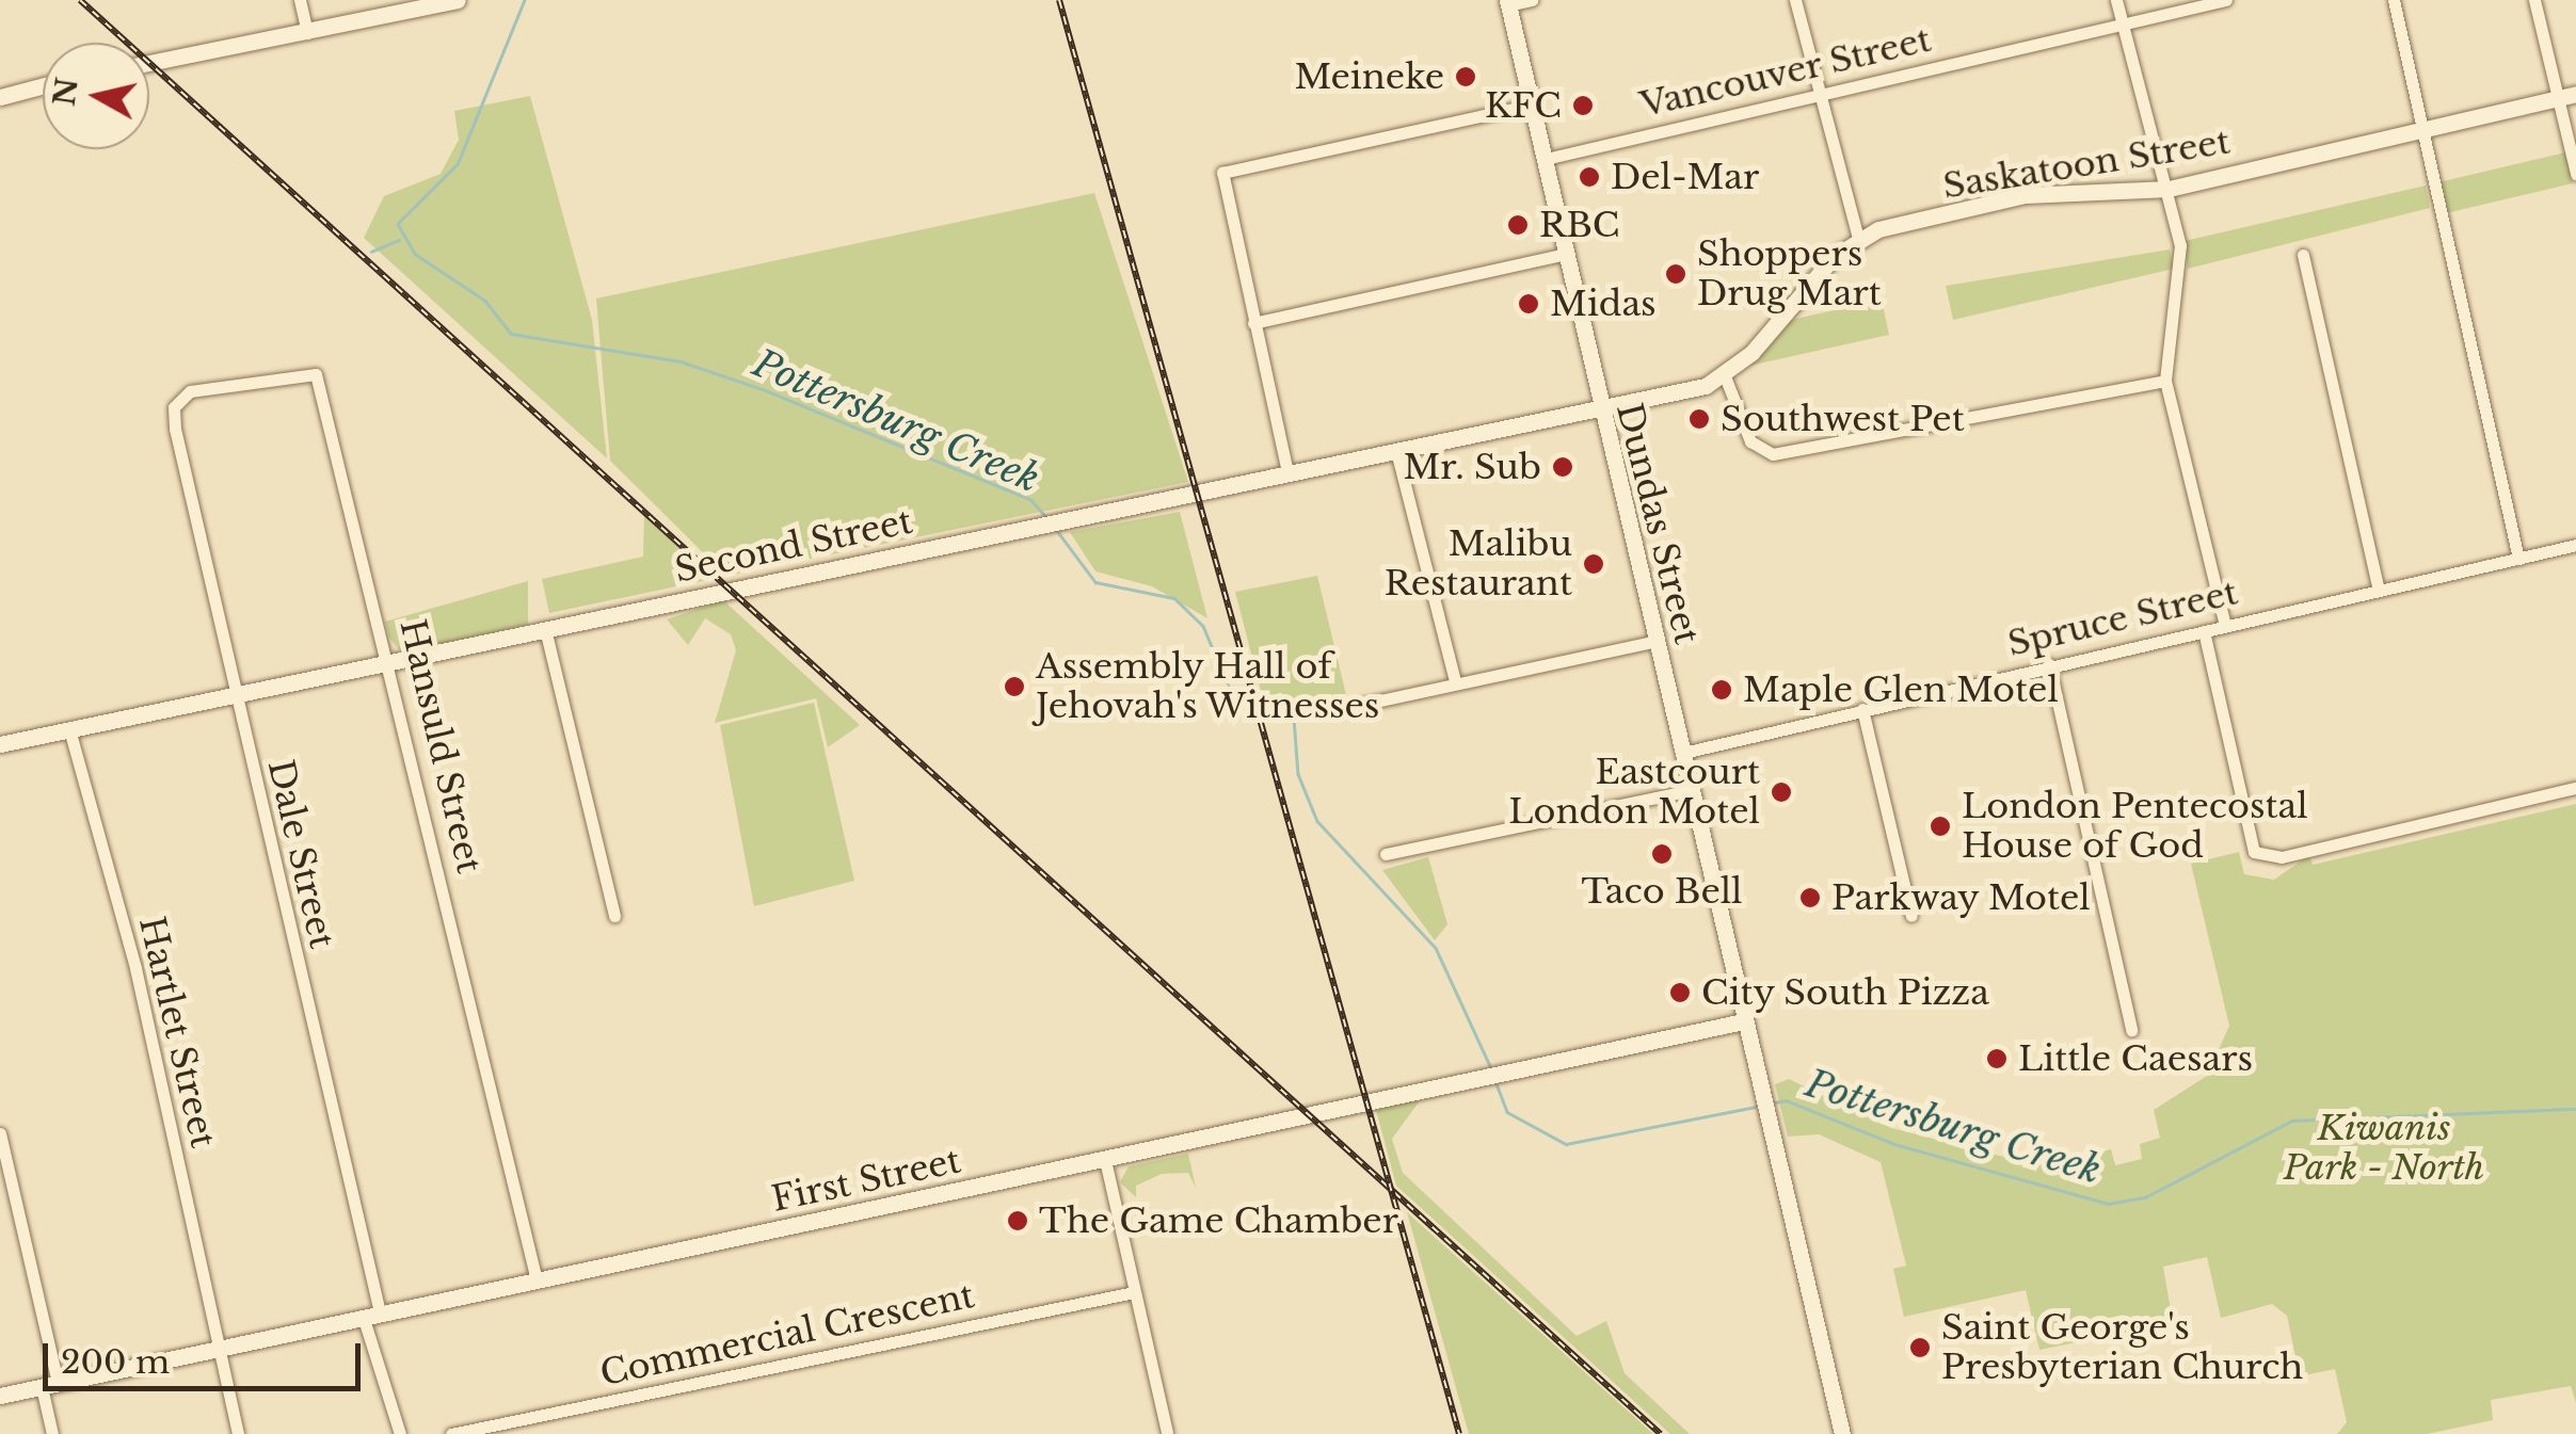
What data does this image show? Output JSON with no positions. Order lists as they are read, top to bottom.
{
  "streets": {
    "street": [
      "Vancouver Street",
      "Saskatoon Street",
      "Dundas Street",
      "Second Street",
      "Spruce Street",
      "Hansuld Street",
      "Dale Street",
      "Hartlet Street",
      "First Street",
      "Commercial Crescent"
    ]
  },
  "crossings": [
    ["Vancouver Street", "Dundas Street"],
    ["Dundas Street", "Second Street"],
    ["Dundas Street", "Spruce Street"],
    ["Dundas Street", "First Street"],
    ["Second Street", "Hansuld Street"],
    ["Second Street", "Dale Street"],
    ["Second Street", "Hartlet Street"],
    ["Hansuld Street", "Dale Street"],
    ["Hansuld Street", "First Street"],
    ["Dale Street", "First Street"],
    ["Hartlet Street", "First Street"]
  ],
  "water": ["Pottersburg Creek"],
  "parks": ["Kiwanis Park - North"],
  "places": [
    "Meineke",
    "KFC",
    "Del-Mar",
    "RBC",
    "Shoppers Drug Mart",
    "Midas",
    "Southwest Pet",
    "Mr. Sub",
    "Malibu Restaurant",
    "Assembly Hall of Jehovah's Witnesses",
    "Maple Glen Motel",
    "Eastcourt London Motel",
    "London Pentecostal House of God",
    "Taco Bell",
    "Parkway Motel",
    "City South Pizza",
    "Little Caesars",
    "The Game Chamber",
    "Saint George's Presbyterian Church"
  ],
  "scale_bar": "200 m",
  "north": "left"
}
